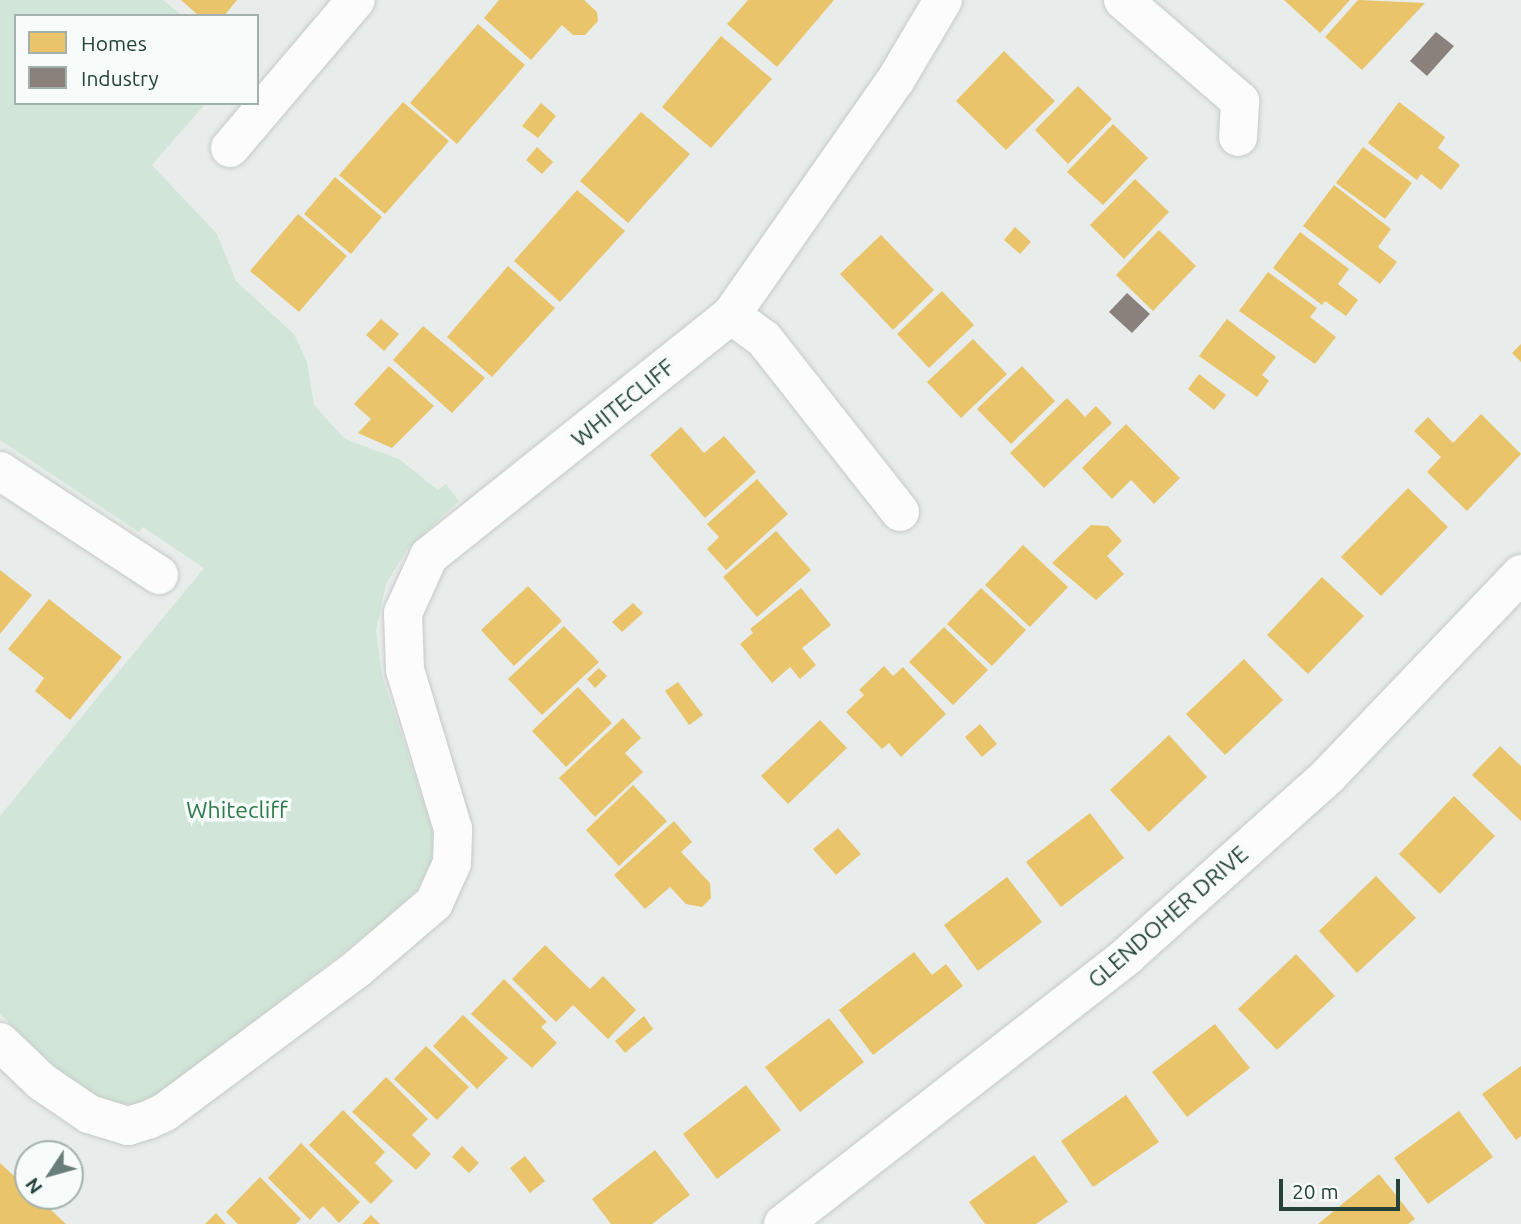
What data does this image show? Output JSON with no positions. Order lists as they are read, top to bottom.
{
  "streets": {
    "street": ["WHITECLIFF", "GLENDOHER DRIVE"]
  },
  "parks": ["Whitecliff"],
  "legend": ["Homes", "Industry"],
  "scale_bar": "20 m",
  "north": "bottom left"
}
